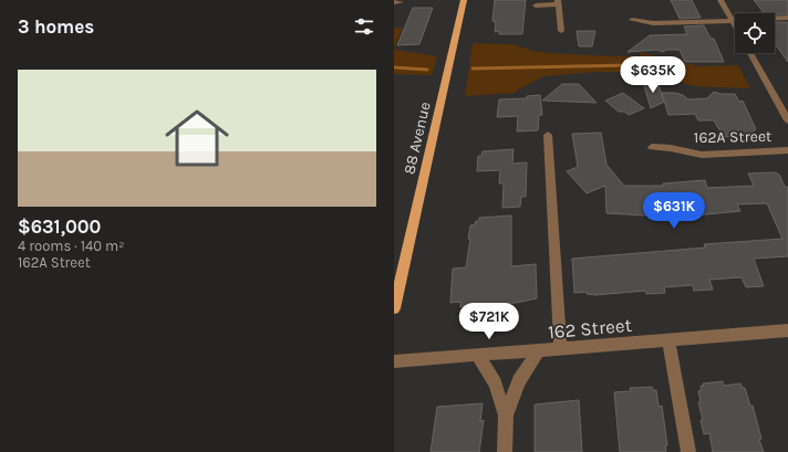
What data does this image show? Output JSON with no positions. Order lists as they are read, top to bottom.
{
  "streets": {
    "main road": ["88 Avenue"],
    "street": ["162A Street", "162 Street"]
  },
  "page": {
    "heading": "3 homes",
    "list": [
      {
        "name": "$631,000",
        "note": "4 rooms · 140 m² · 162A Street"
      }
    ],
    "price": ["$635K", "$631K", "$721K"]
  }
}
